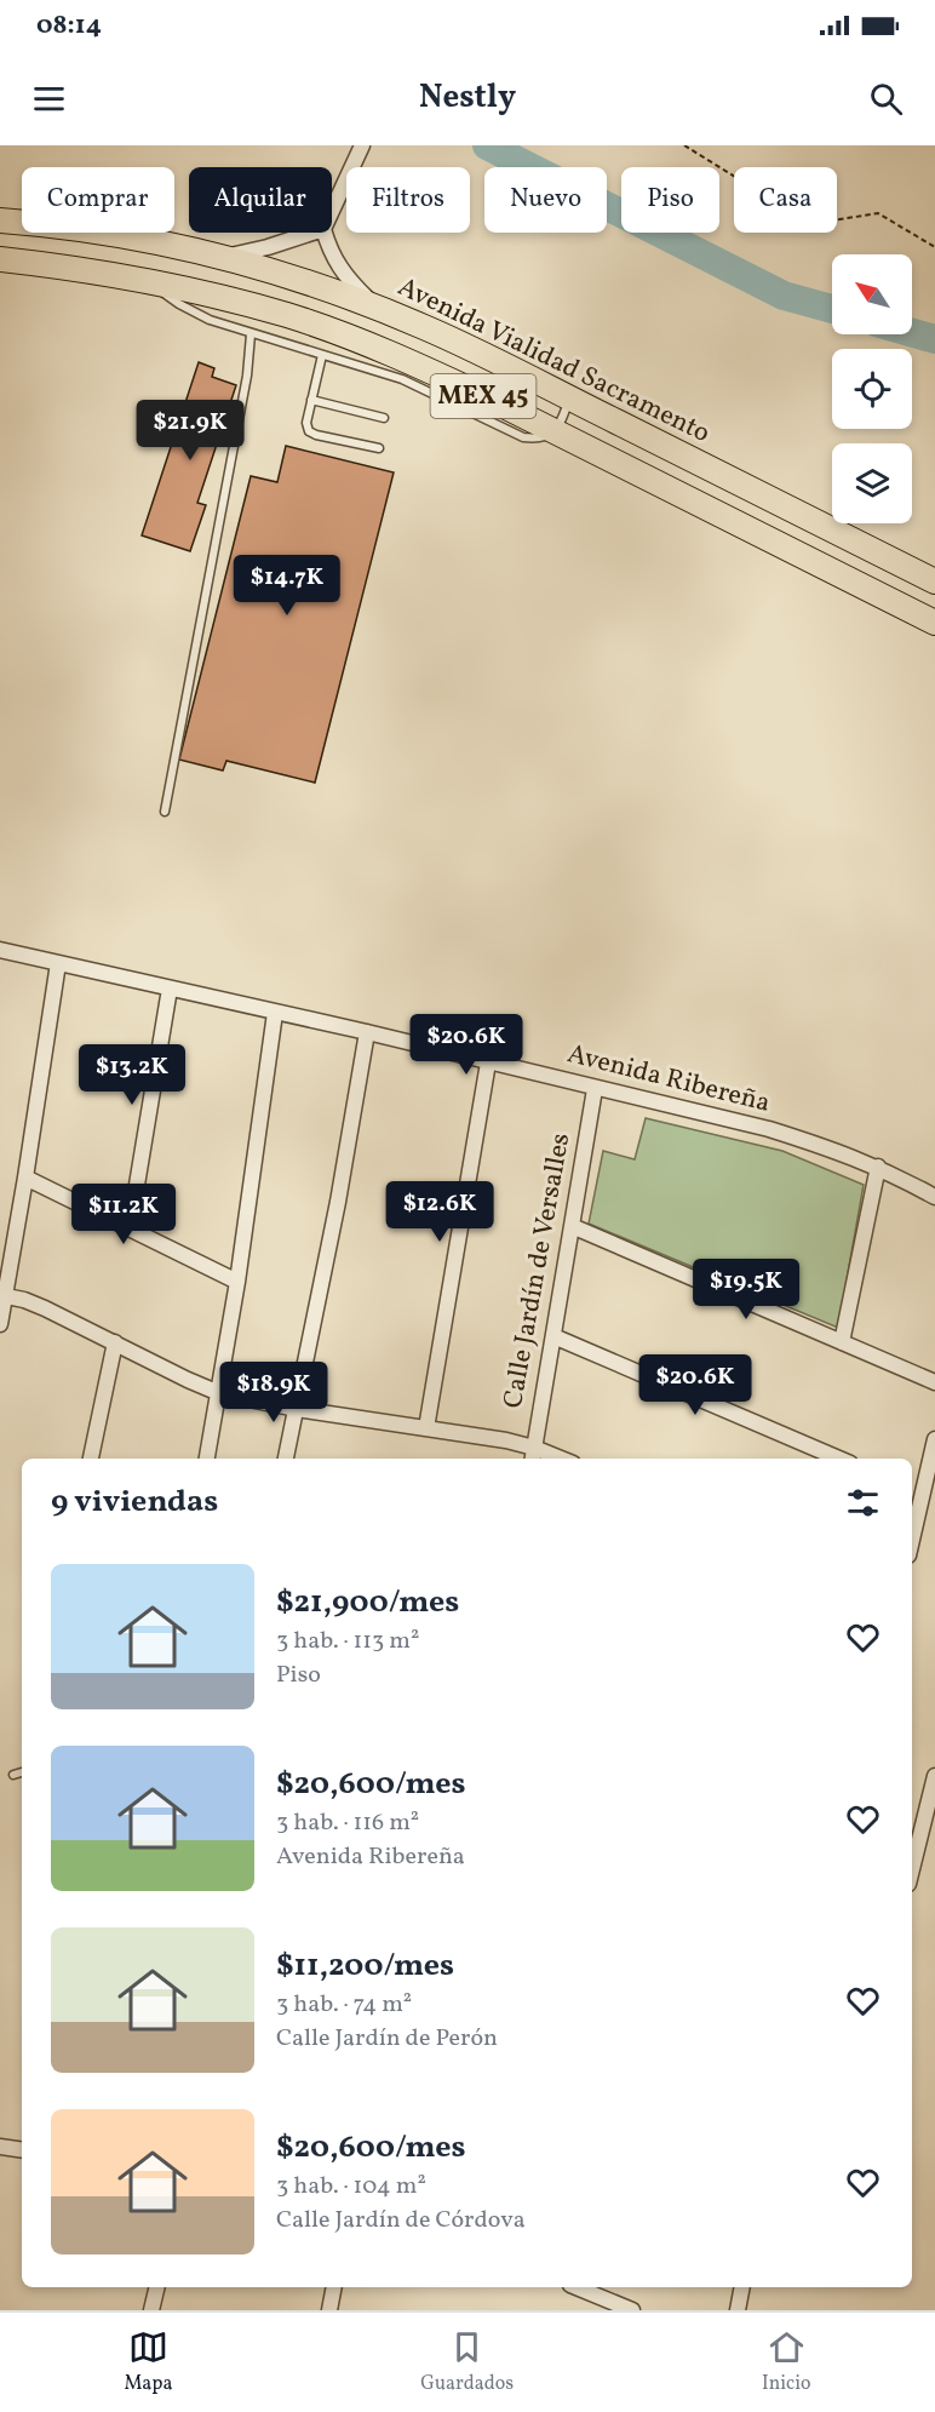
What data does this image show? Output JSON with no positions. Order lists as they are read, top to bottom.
{
  "streets": {
    "highway": ["Avenida Vialidad Sacramento", "MEX 45"],
    "street": ["Avenida Ribereña", "Calle Jardín de Versalles"]
  },
  "crossings": [
    ["Avenida Ribereña", "Calle Jardín de Versalles"]
  ],
  "north": "top left",
  "page": {
    "status": "08:14",
    "header": "Nestly",
    "chip": [
      "Comprar",
      "Alquilar",
      "Filtros",
      "Nuevo",
      "Piso",
      "Casa"
    ],
    "price": [
      "$21.9K",
      "$14.7K",
      "$20.6K",
      "$13.2K",
      "$12.6K",
      "$11.2K",
      "$19.5K",
      "$20.6K",
      "$18.9K"
    ],
    "heading": "9 viviendas",
    "list": [
      {
        "name": "$21,900/mes",
        "note": "3 hab. · 113 m² · Piso"
      },
      {
        "name": "$20,600/mes",
        "note": "3 hab. · 116 m² · Avenida Ribereña"
      },
      {
        "name": "$11,200/mes",
        "note": "3 hab. · 74 m² · Calle Jardín de Perón"
      },
      {
        "name": "$20,600/mes",
        "note": "3 hab. · 104 m² · Calle Jardín de Córdova"
      }
    ],
    "tabs": ["Mapa", "Guardados", "Inicio"]
  }
}
